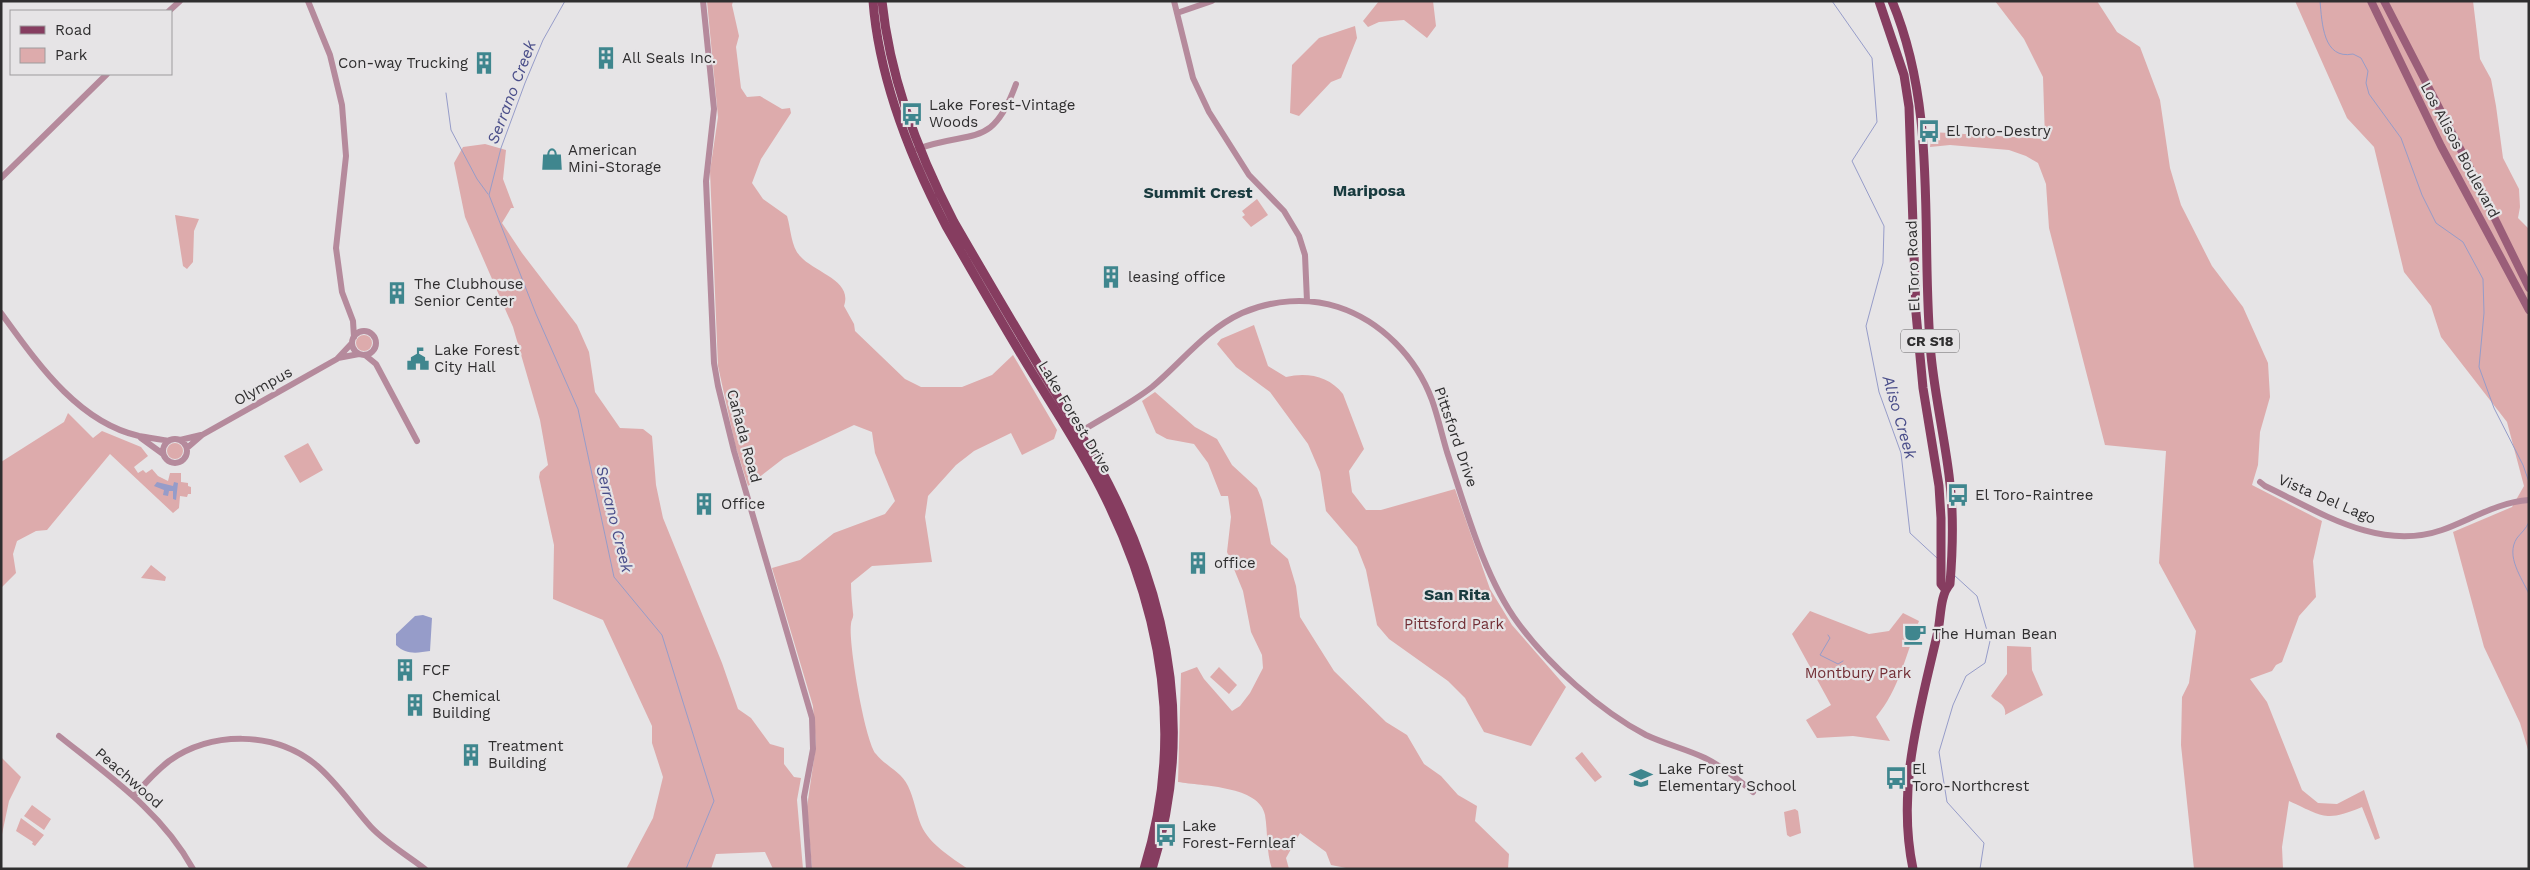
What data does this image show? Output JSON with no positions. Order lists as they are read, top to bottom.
{
  "streets": {
    "main road": [
      "Los Alisos Boulevard",
      "El Toro Road",
      "CR S18",
      "Lake Forest Drive"
    ],
    "street": [
      "Olympus",
      "Cañada Road",
      "Pittsford Drive",
      "Vista Del Lago",
      "Peachwood"
    ]
  },
  "crossings": [
    ["Lake Forest Drive", "Pittsford Drive"]
  ],
  "districts": ["Mariposa", "Summit Crest", "San Rita"],
  "water": ["Serrano Creek", "Aliso Creek"],
  "parks": ["Pittsford Park", "Montbury Park"],
  "places": {
    "building": [
      "All Seals Inc.",
      "Con-way Trucking",
      "leasing office",
      "The Clubhouse Senior Center",
      "Office",
      "office",
      "FCF",
      "Chemical Building",
      "Treatment Building"
    ],
    "bus stop": [
      "Lake Forest-Vintage Woods",
      "El Toro-Destry",
      "El Toro-Raintree",
      "El Toro-Northcrest",
      "Lake Forest-Fernleaf"
    ],
    "shop": ["American Mini-Storage"],
    "public building": ["Lake Forest City Hall"],
    "cafe": ["The Human Bean"],
    "school or university": ["Lake Forest Elementary School"]
  },
  "legend": ["Road", "Park"]
}
